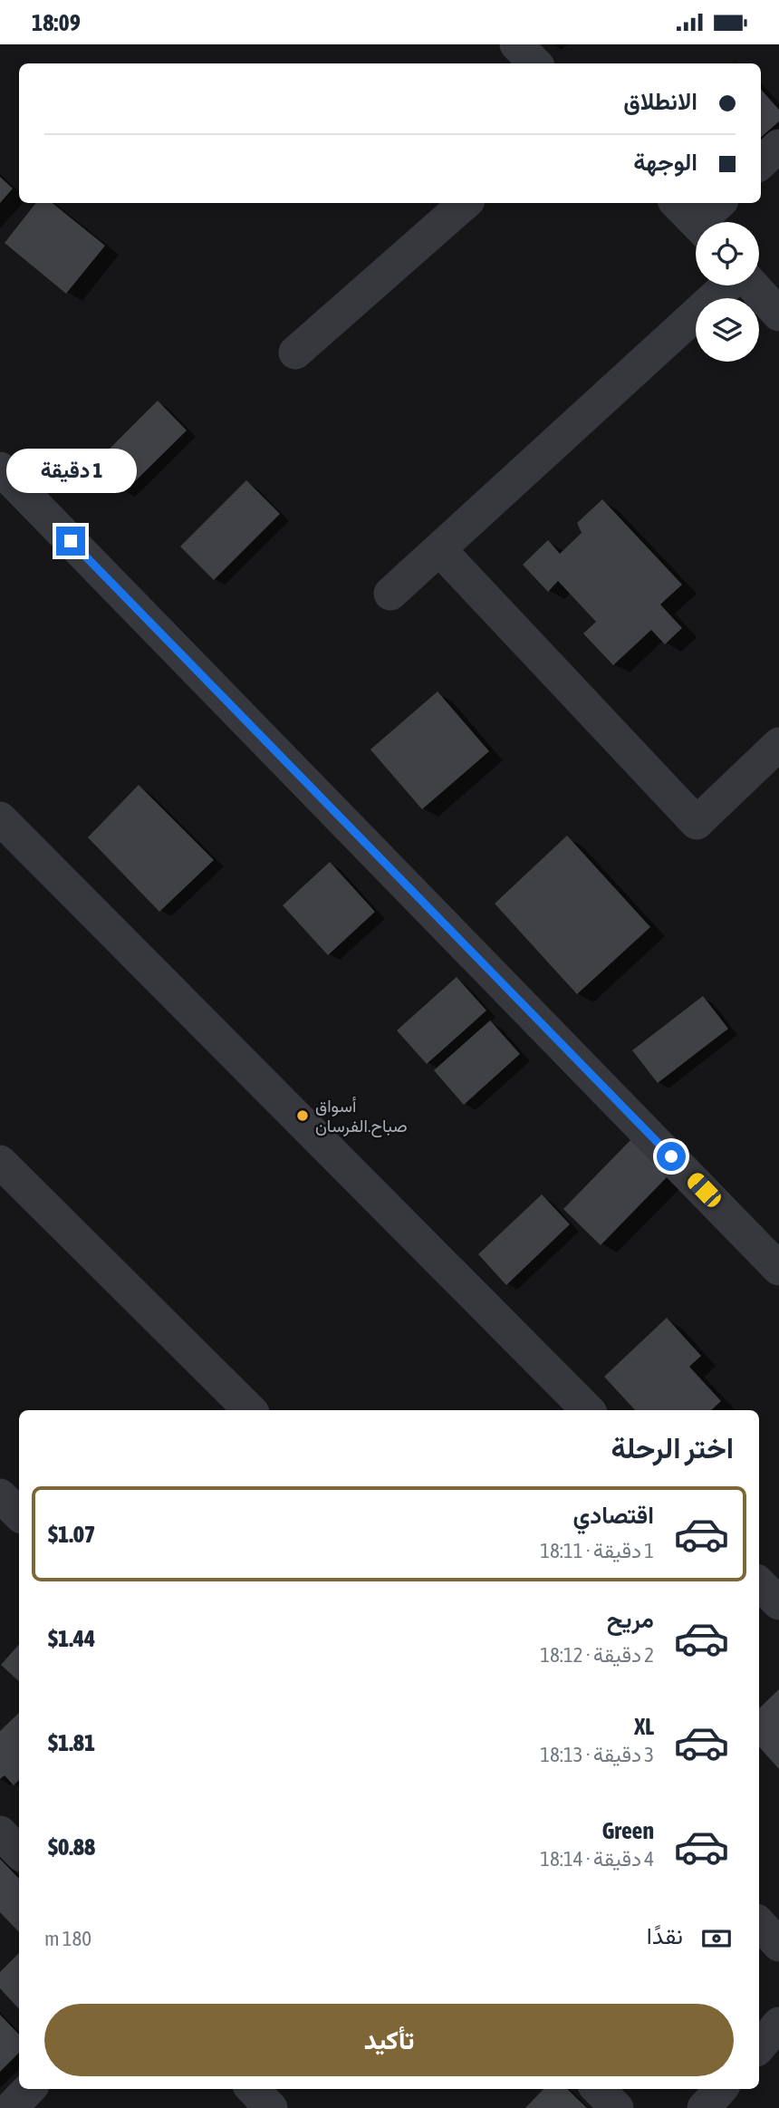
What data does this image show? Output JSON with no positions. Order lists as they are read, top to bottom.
{
  "places": ["أسواق صباح.الفرسان"],
  "page": {
    "status": "18:09",
    "banner": ["الانطلاق", "الوجهة"],
    "bubble": "1 دقيقة",
    "heading": "اختر الرحلة",
    "list": [
      {
        "name": "اقتصادي",
        "note": "1 دقيقة · 18:11",
        "value": "$1.07"
      },
      {
        "name": "مريح",
        "note": "2 دقيقة · 18:12",
        "value": "$1.44"
      },
      {
        "name": "XL",
        "note": "3 دقيقة · 18:13",
        "value": "$1.81"
      },
      {
        "name": "Green",
        "note": "4 دقيقة · 18:14",
        "value": "$0.88"
      }
    ],
    "pay": ["نقدًا", "180 m"],
    "buttons": "تأكيد"
  }
}
